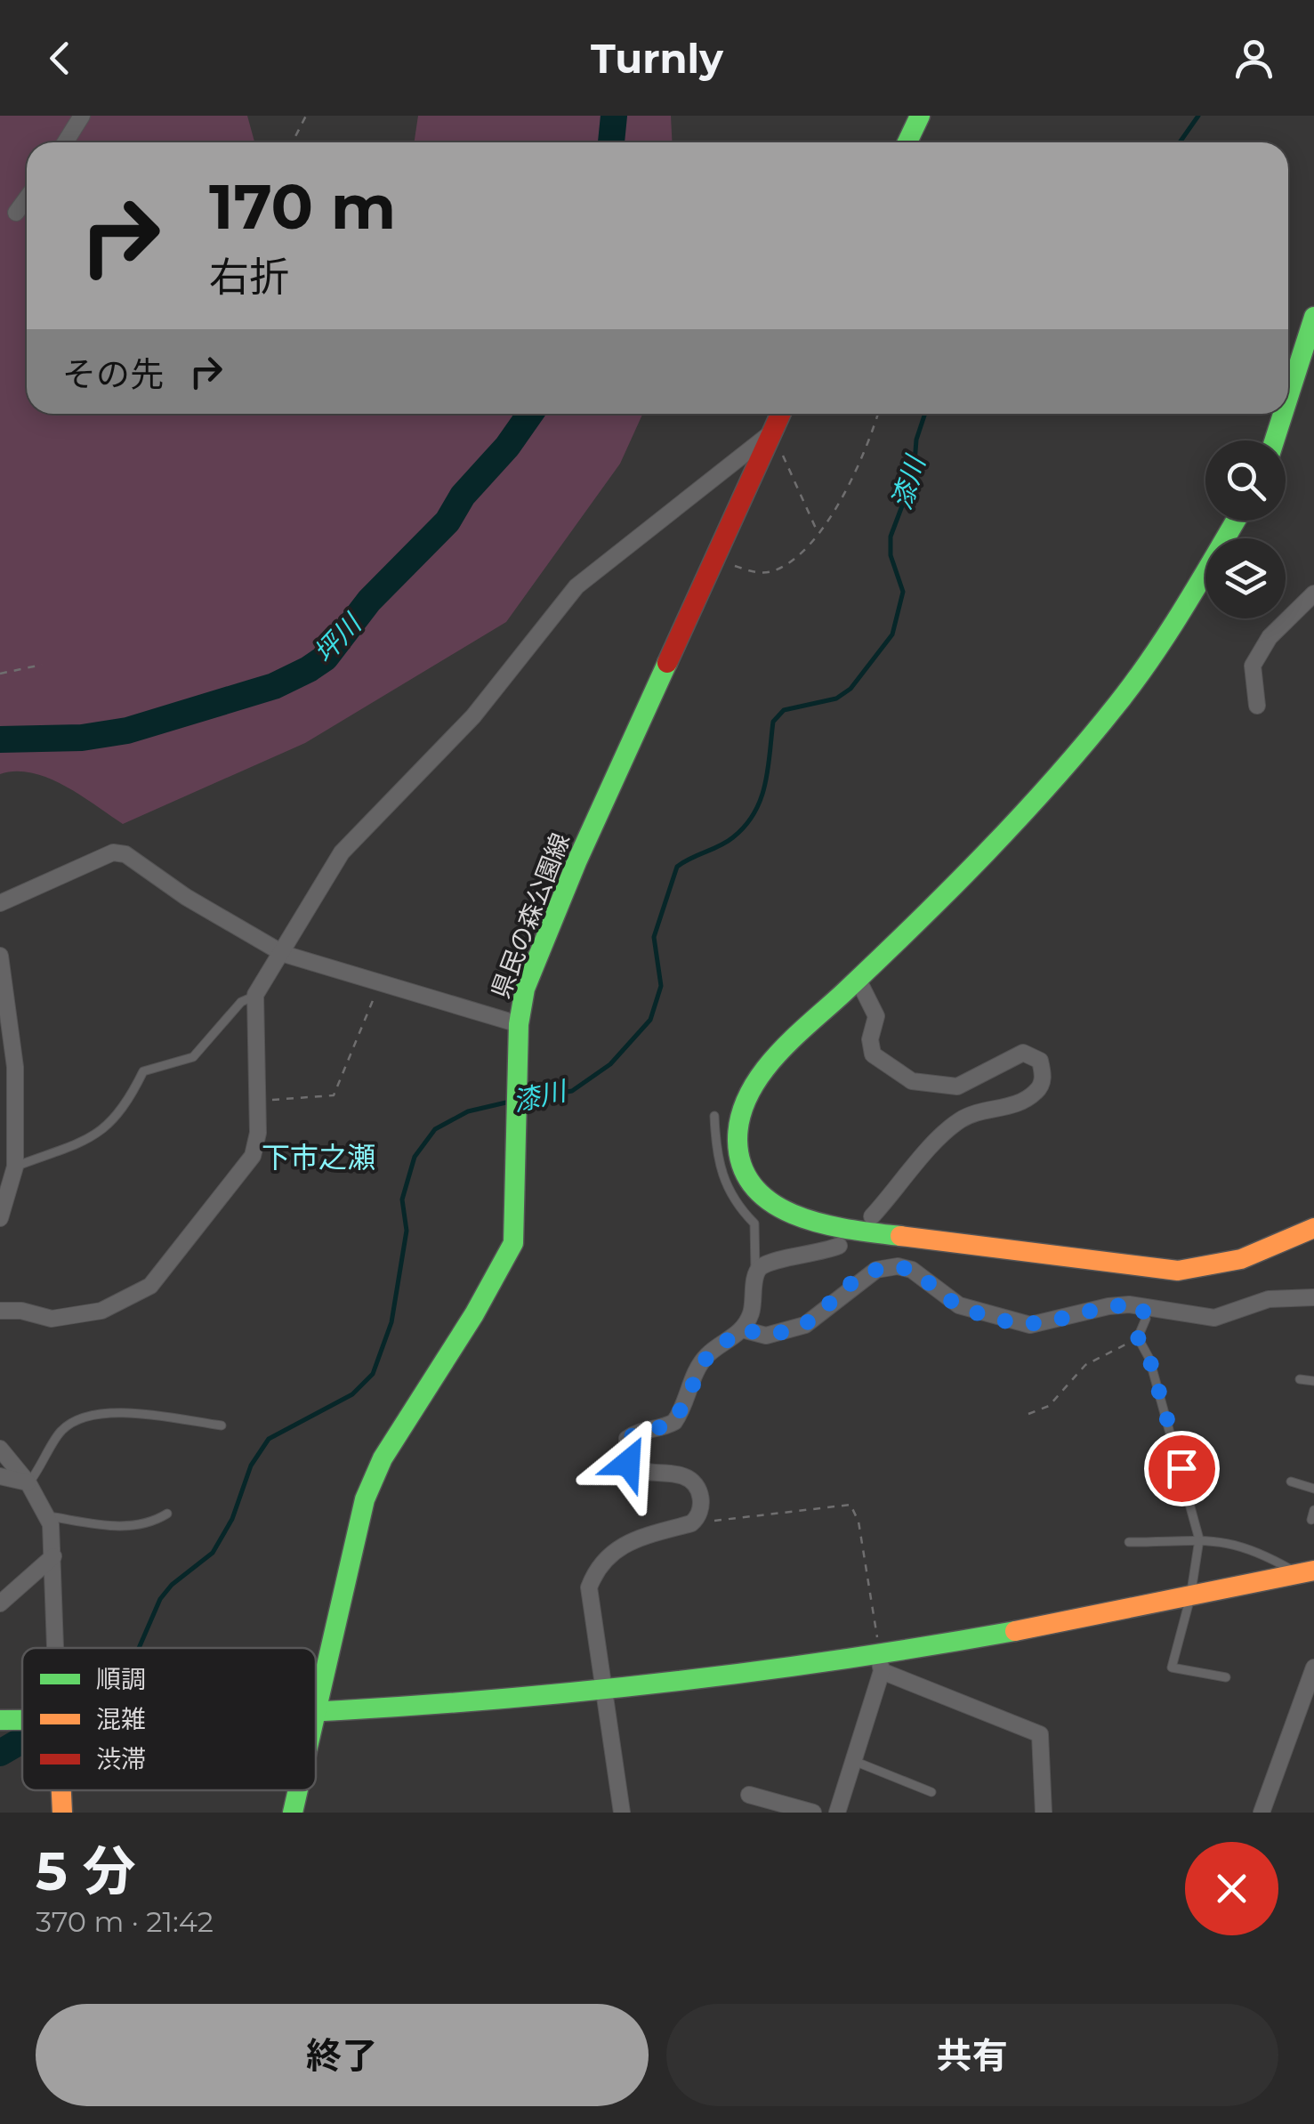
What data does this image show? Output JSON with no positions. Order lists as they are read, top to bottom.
{
  "streets": {
    "street": ["県民の森公園線"]
  },
  "districts": ["下市之瀬"],
  "water": ["漆川", "坪川"],
  "legend": ["順調", "混雑", "渋滞"],
  "page": {
    "header": "Turnly",
    "turn": ["170 m", "右折"],
    "then": "その先",
    "heading": ["5 分", "370 m · 21:42"],
    "buttons": ["終了", "共有"]
  }
}
